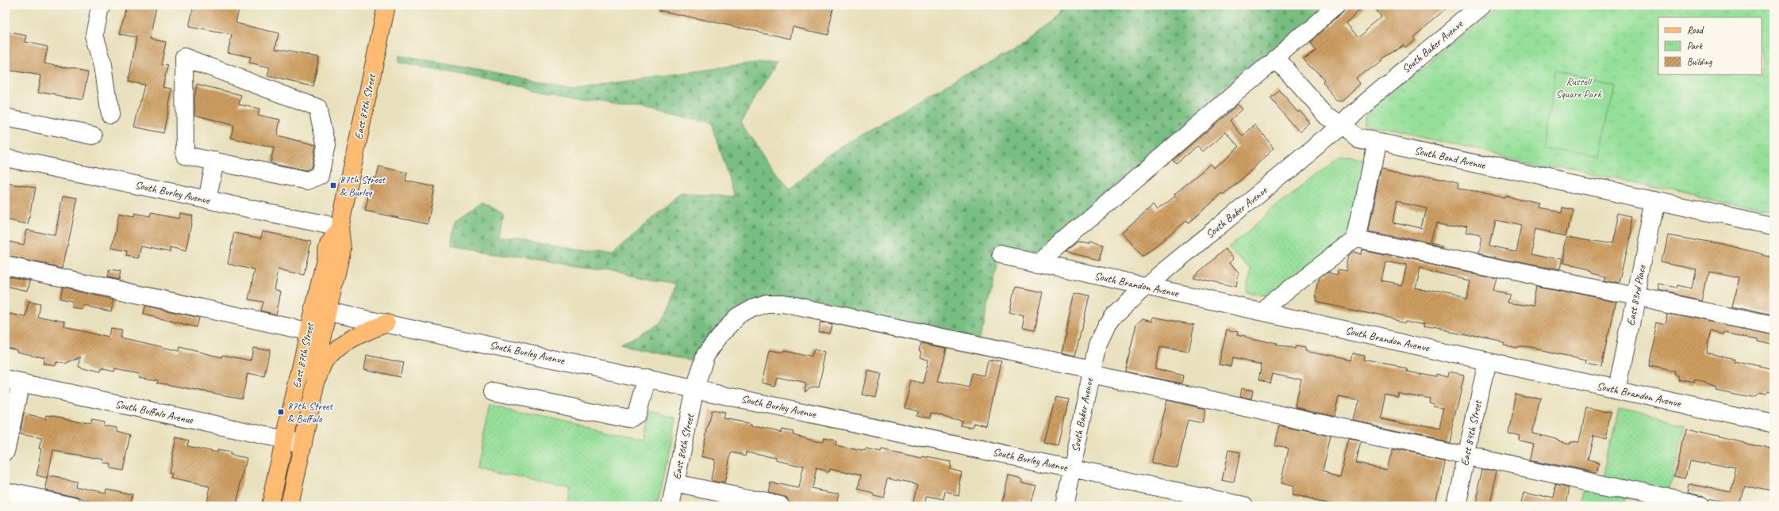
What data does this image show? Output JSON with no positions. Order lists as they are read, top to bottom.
{
  "streets": {
    "main road": ["East 87th Street"],
    "street": [
      "South Baker Avenue",
      "South Bond Avenue",
      "South Burley Avenue",
      "South Brandon Avenue",
      "East 83rd Place",
      "South Buffalo Avenue",
      "East 84th Street",
      "East 86th Street"
    ]
  },
  "crossings": [
    ["South Baker Avenue", "South Bond Avenue"],
    ["South Baker Avenue", "South Burley Avenue"],
    ["South Baker Avenue", "South Brandon Avenue"],
    ["South Baker Avenue", "East 86th Street"],
    ["East 87th Street", "South Burley Avenue"],
    ["East 87th Street", "South Buffalo Avenue"],
    ["South Bond Avenue", "East 83rd Place"],
    ["South Burley Avenue", "East 86th Street"],
    ["South Brandon Avenue", "East 83rd Place"],
    ["South Brandon Avenue", "East 84th Street"],
    ["East 84th Street", "East 86th Street"]
  ],
  "parks": ["Russell Square Park"],
  "places": {
    "transit": ["87th Street & Burley", "87th Street & Buffalo"]
  },
  "legend": ["Road", "Park", "Building"]
}
